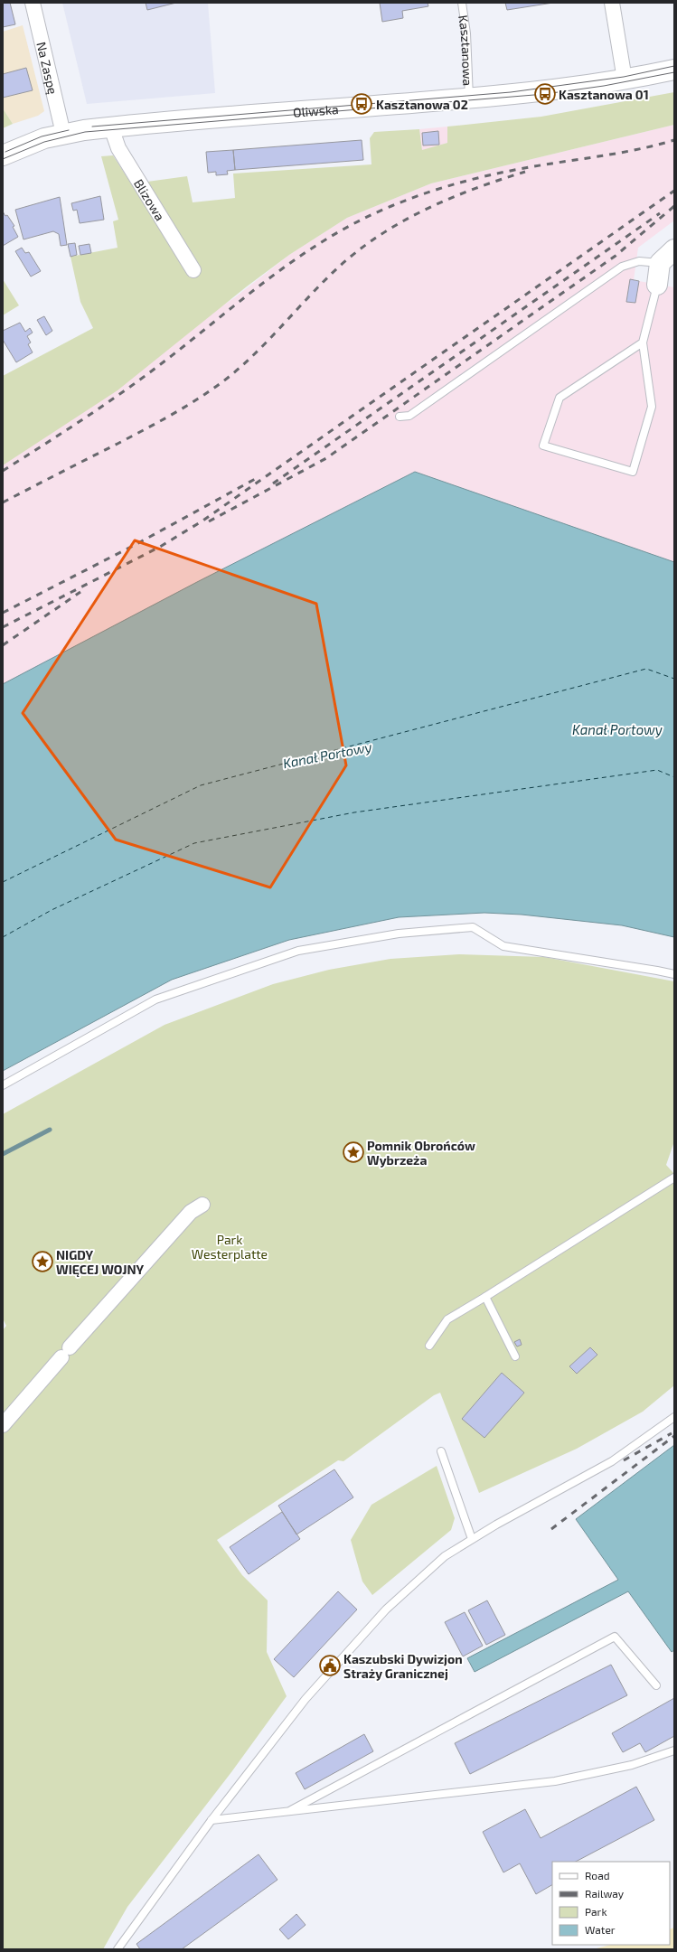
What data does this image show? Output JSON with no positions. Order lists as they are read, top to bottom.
{
  "streets": {
    "street": ["Na Zaspę", "Oliwska", "Blizowa"],
    "lane": ["Kasztanowa"]
  },
  "crossings": [
    ["Kasztanowa", "Oliwska"],
    ["Na Zaspę", "Oliwska"],
    ["Oliwska", "Blizowa"]
  ],
  "water": ["Kanał Portowy"],
  "parks": ["Park Westerplatte"],
  "places": {
    "bus stop": ["Kasztanowa 01", "Kasztanowa 02"],
    "place": ["Pomnik Obrońców Wybrzeża", "NIGDY WIĘCEJ WOJNY"],
    "public building": ["Kaszubski Dywizjon Straży Granicznej"]
  },
  "legend": [
    "Road",
    "Railway",
    "Park",
    "Water"
  ]
}
